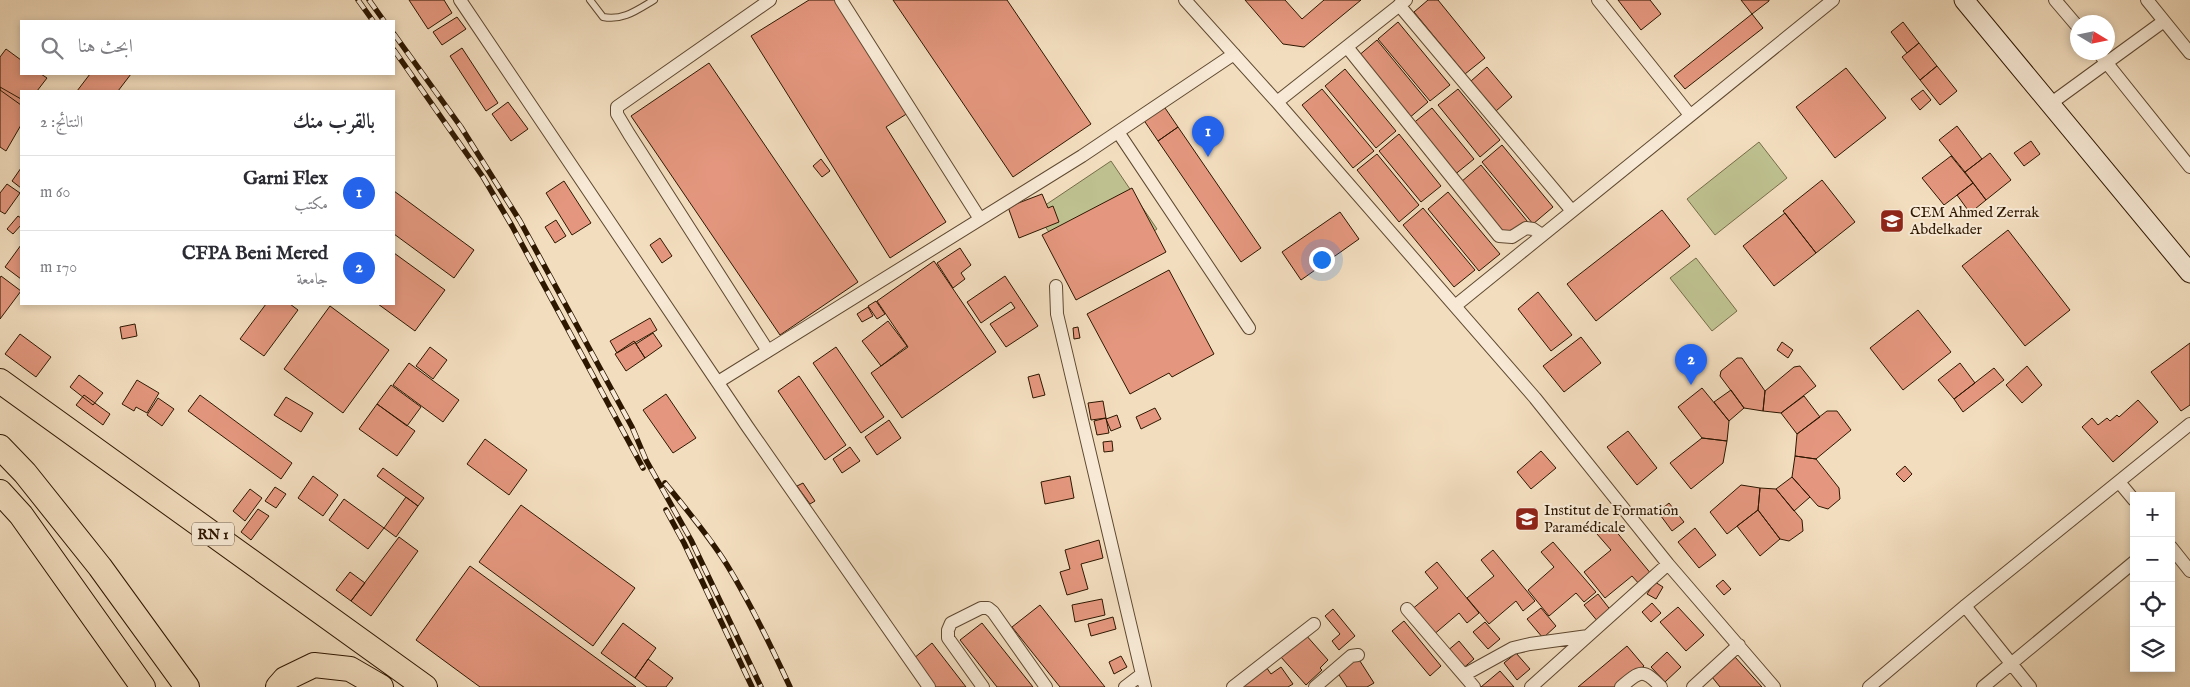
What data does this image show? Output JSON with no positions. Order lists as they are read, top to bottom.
{
  "streets": {
    "highway": ["RN 1"]
  },
  "places": {
    "school or university": ["CEM Ahmed Zerrak Abdelkader", "Institut de Formation Paramédicale"]
  },
  "north": "right",
  "page": {
    "search": "ابحث هنا",
    "heading": ["بالقرب منك", "النتائج: 2"],
    "pins": ["1", "2"],
    "list": [
      {
        "mark": "1",
        "name": "Garni Flex",
        "note": "مكتب",
        "value": "60 m"
      },
      {
        "mark": "2",
        "name": "CFPA Beni Mered",
        "note": "جامعة",
        "value": "170 m"
      }
    ],
    "map_buttons": ["+", "−"]
  }
}
